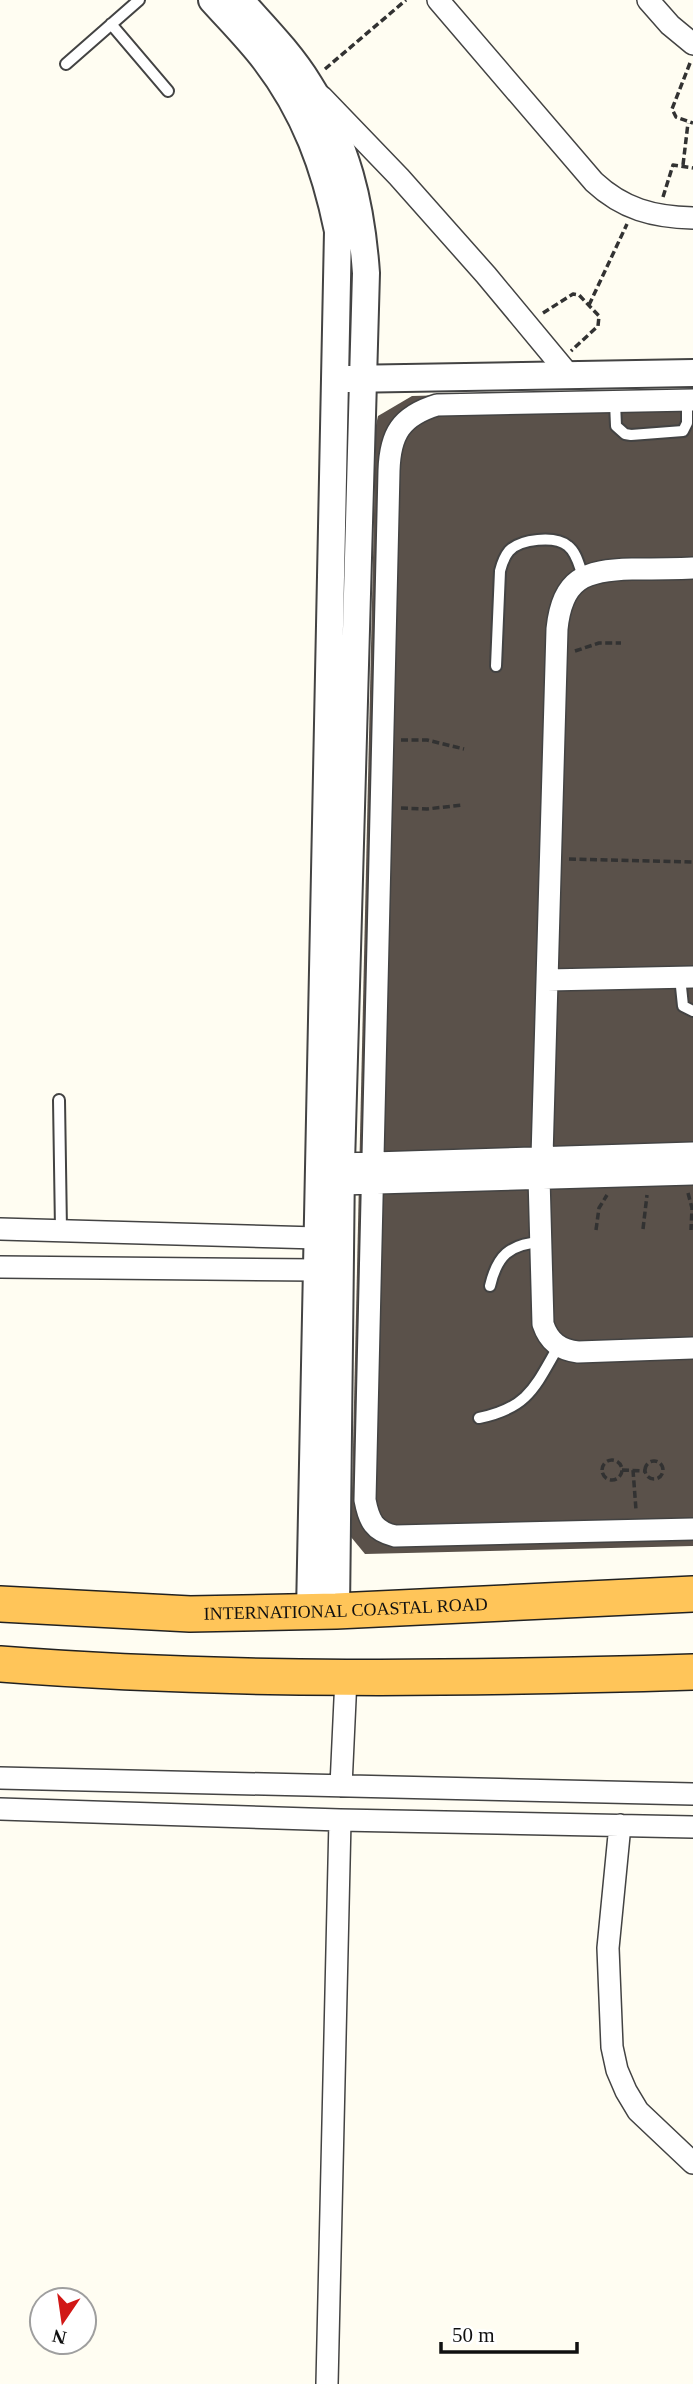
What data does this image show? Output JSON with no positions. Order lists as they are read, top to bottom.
{
  "streets": {
    "highway": ["INTERNATIONAL COASTAL ROAD"]
  },
  "scale_bar": "50 m",
  "north": "bottom"
}
